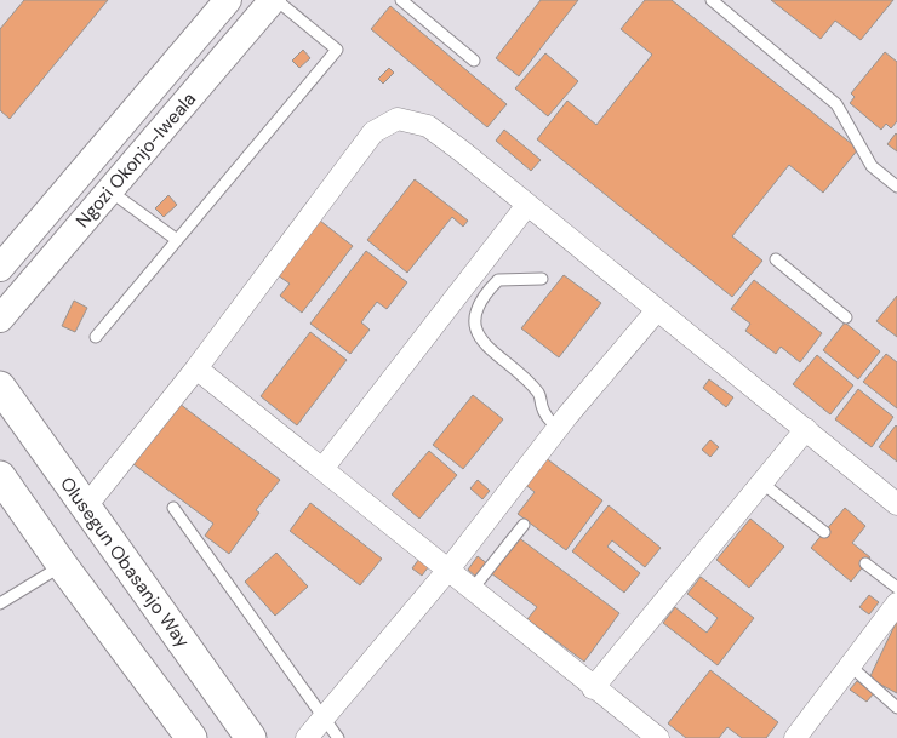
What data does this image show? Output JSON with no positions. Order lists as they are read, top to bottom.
{
  "streets": {
    "main road": ["Olusegun Obasanjo Way"],
    "street": ["Ngozi Okonjo-Iweala"]
  }
}
